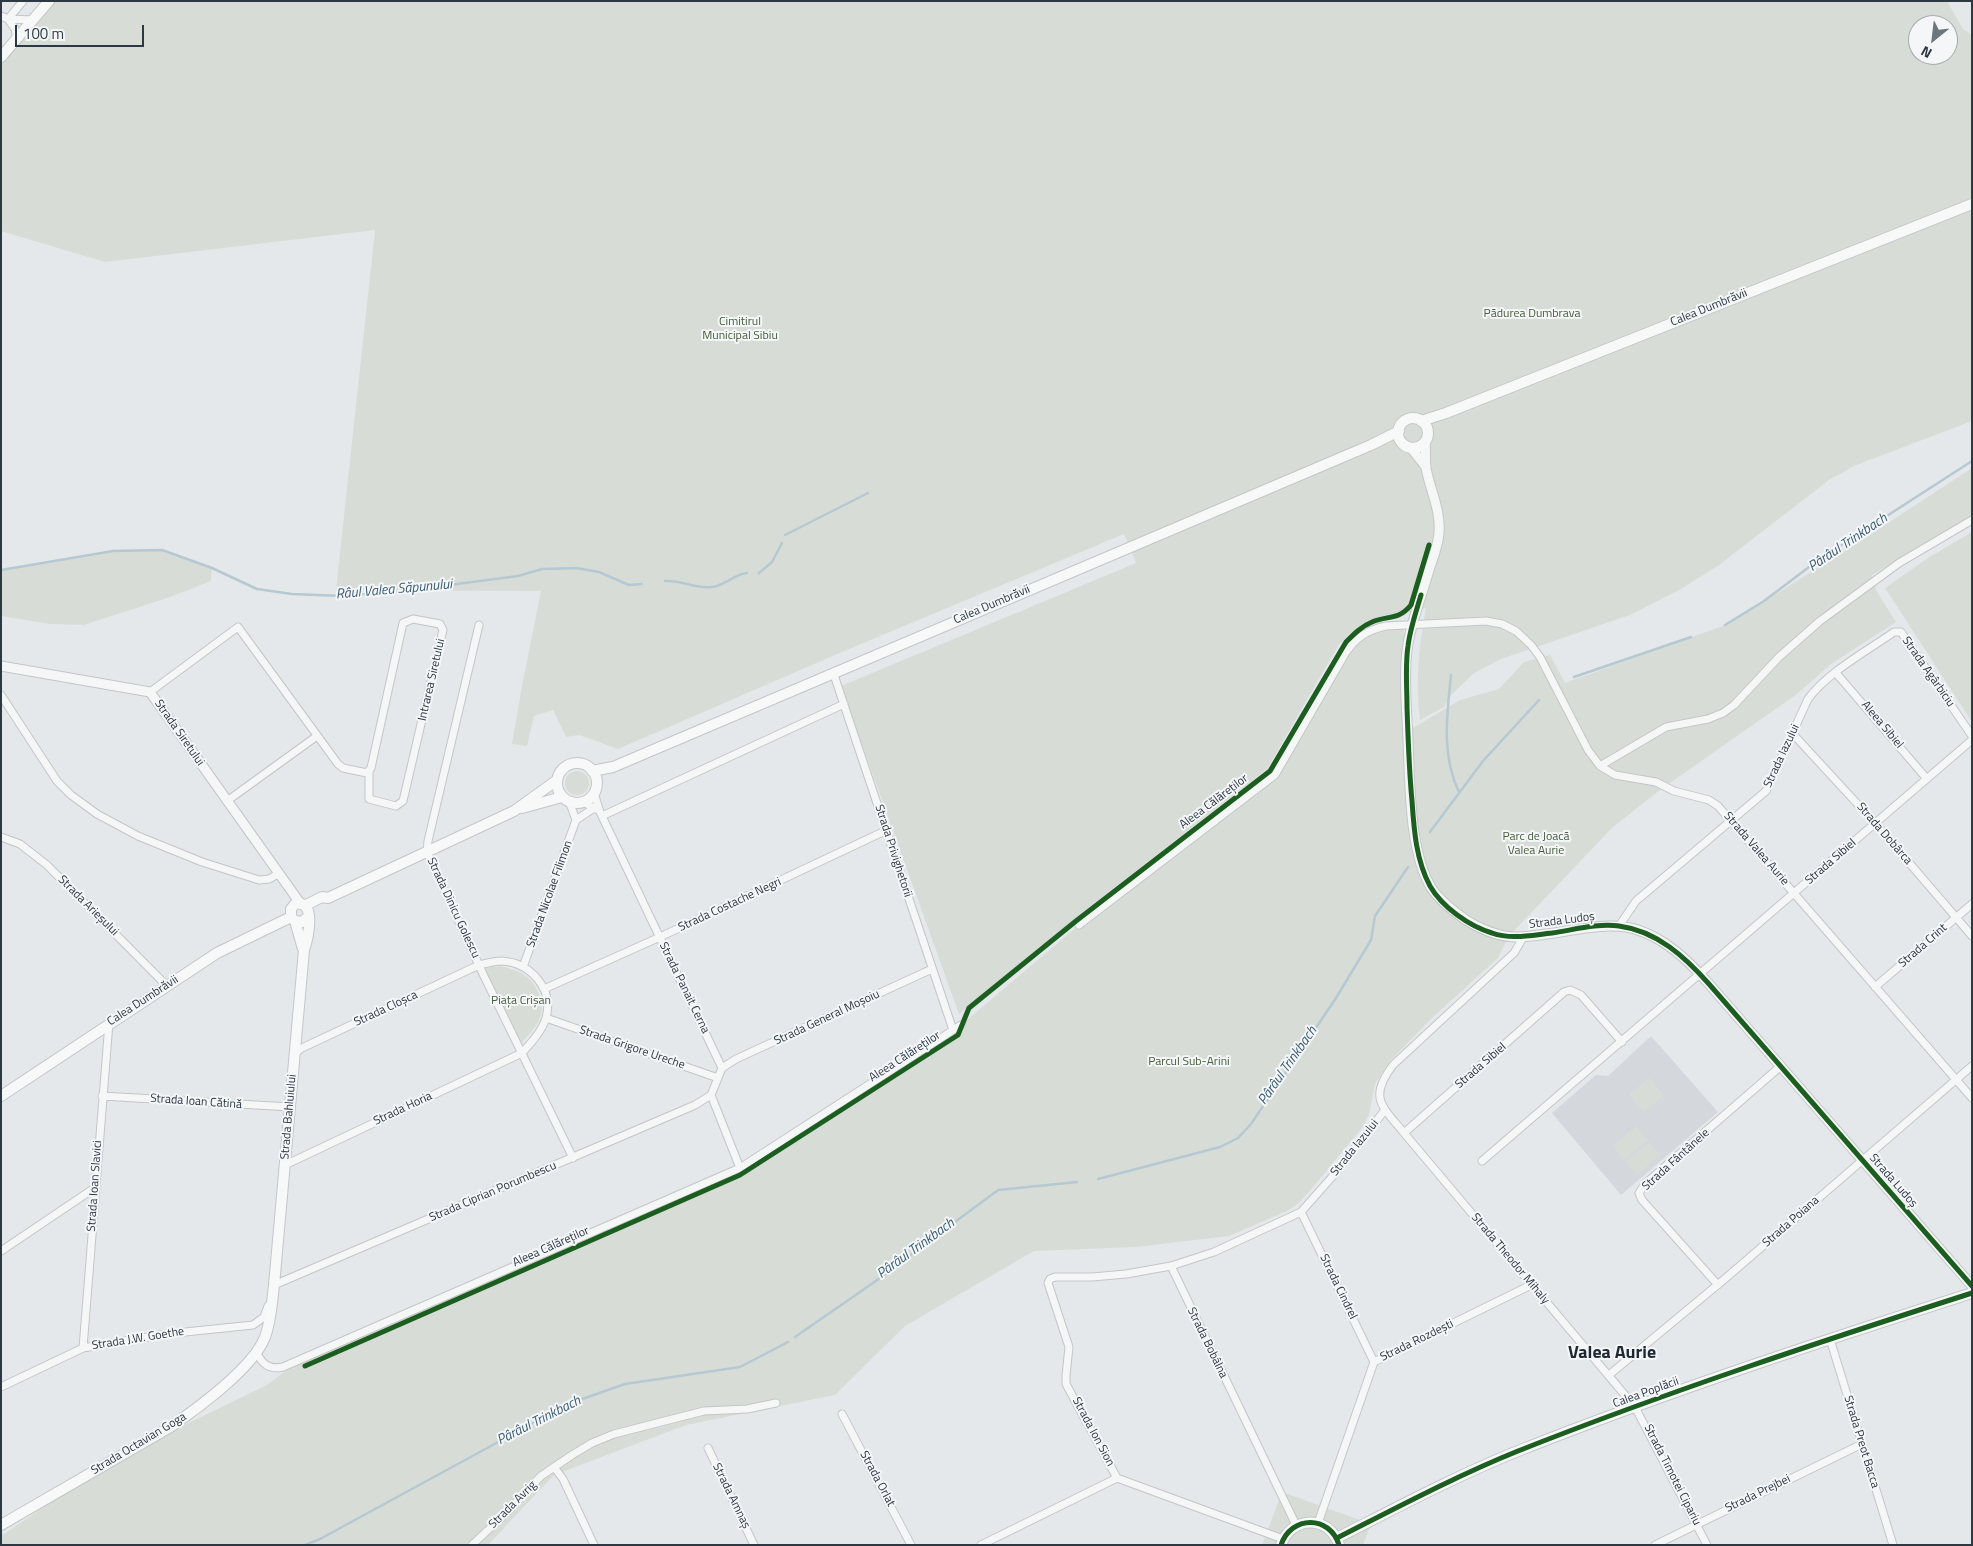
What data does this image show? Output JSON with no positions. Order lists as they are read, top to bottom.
{
  "streets": {
    "main road": [
      "Calea Dumbrăvii",
      "Strada Bahluiului",
      "Calea Poplăcii",
      "Strada Octavian Goga"
    ],
    "street": [
      "Strada Agârbiciu",
      "Intrarea Siretului",
      "Aleea Sibiel",
      "Strada Siretului",
      "Strada Iazului",
      "Aleea Călăreților",
      "Strada Dobârca",
      "Strada Valea Aurie",
      "Strada Privighetorii",
      "Strada Sibiel",
      "Strada Nicolae Filimon",
      "Strada Costache Negri",
      "Strada Arieșului",
      "Strada Dinicu Golescu",
      "Strada Ludoș",
      "Strada Crint",
      "Strada Panait Cerna",
      "Strada Cloșca",
      "Strada General Moșoiu",
      "Strada Grigore Ureche",
      "Strada Ioan Cătină",
      "Strada Horia",
      "Strada Fântânele",
      "Strada Ioan Slavici",
      "Strada Ciprian Porumbescu",
      "Strada Poiana",
      "Strada Theodor Mihaly",
      "Strada Cindrel",
      "Strada J.W. Goethe",
      "Strada Rozdești",
      "Strada Bobâlna",
      "Strada Ion Sion",
      "Strada Preot Bacca",
      "Strada Timotei Cipariu",
      "Strada Orlat",
      "Strada Prejbei",
      "Strada Amnaș",
      "Strada Avrig"
    ]
  },
  "crossings": [
    ["Calea Dumbrăvii", "Strada Siretului"],
    ["Calea Dumbrăvii", "Strada Privighetorii"],
    ["Calea Dumbrăvii", "Strada Arieșului"],
    ["Calea Dumbrăvii", "Strada Ludoș"],
    ["Calea Dumbrăvii", "Strada Panait Cerna"],
    ["Calea Dumbrăvii", "Strada Bahluiului"],
    ["Calea Dumbrăvii", "Strada Ioan Slavici"],
    ["Strada Agârbiciu", "Strada Iazului"],
    ["Aleea Sibiel", "Strada Iazului"],
    ["Aleea Sibiel", "Strada Sibiel"],
    ["Strada Siretului", "Strada Bahluiului"],
    ["Strada Iazului", "Strada Dobârca"],
    ["Strada Iazului", "Strada Valea Aurie"],
    ["Strada Iazului", "Strada Ludoș"],
    ["Strada Iazului", "Strada Theodor Mihaly"],
    ["Strada Iazului", "Strada Cindrel"],
    ["Strada Iazului", "Strada Bobâlna"],
    ["Strada Iazului", "Strada Ion Sion"],
    ["Aleea Călăreților", "Strada Privighetorii"],
    ["Aleea Călăreților", "Strada Ludoș"],
    ["Aleea Călăreților", "Strada Octavian Goga"],
    ["Strada Dobârca", "Strada Sibiel"],
    ["Strada Dobârca", "Strada Crint"],
    ["Strada Valea Aurie", "Strada Sibiel"],
    ["Strada Valea Aurie", "Strada Crint"],
    ["Strada Valea Aurie", "Strada Poiana"],
    ["Strada Privighetorii", "Strada Costache Negri"],
    ["Strada Privighetorii", "Strada General Moșoiu"],
    ["Strada Sibiel", "Strada Ludoș"],
    ["Strada Sibiel", "Strada Theodor Mihaly"],
    ["Strada Costache Negri", "Strada Panait Cerna"],
    ["Strada Dinicu Golescu", "Strada Cloșca"],
    ["Strada Ludoș", "Strada Fântânele"],
    ["Strada Ludoș", "Strada Poiana"],
    ["Strada Panait Cerna", "Strada General Moșoiu"],
    ["Strada Cloșca", "Strada Bahluiului"],
    ["Strada Ioan Cătină", "Strada Bahluiului"],
    ["Strada Ioan Cătină", "Strada Ioan Slavici"],
    ["Strada Horia", "Strada Bahluiului"],
    ["Strada Bahluiului", "Strada Ciprian Porumbescu"],
    ["Strada Bahluiului", "Strada Octavian Goga"],
    ["Strada Fântânele", "Strada Poiana"],
    ["Strada Ioan Slavici", "Strada J.W. Goethe"],
    ["Strada Ciprian Porumbescu", "Strada Octavian Goga"],
    ["Strada Poiana", "Strada Theodor Mihaly"],
    ["Strada Theodor Mihaly", "Strada Rozdești"],
    ["Strada Theodor Mihaly", "Calea Poplăcii"],
    ["Strada Theodor Mihaly", "Strada Timotei Cipariu"],
    ["Strada Cindrel", "Strada Rozdești"],
    ["Strada Bobâlna", "Strada Ion Sion"],
    ["Calea Poplăcii", "Strada Preot Bacca"],
    ["Calea Poplăcii", "Strada Timotei Cipariu"],
    ["Strada Preot Bacca", "Strada Prejbei"],
    ["Strada Timotei Cipariu", "Strada Prejbei"]
  ],
  "districts": ["Valea Aurie"],
  "water": ["Pârâul Trinkbach", "Râul Valea Săpunului"],
  "parks": [
    "Pădurea Dumbrava",
    "Cimitirul Municipal Sibiu",
    "Parc de Joacă Valea Aurie",
    "Piața Crișan",
    "Parcul Sub-Arini"
  ],
  "scale_bar": "100 m",
  "north": "bottom left"
}
